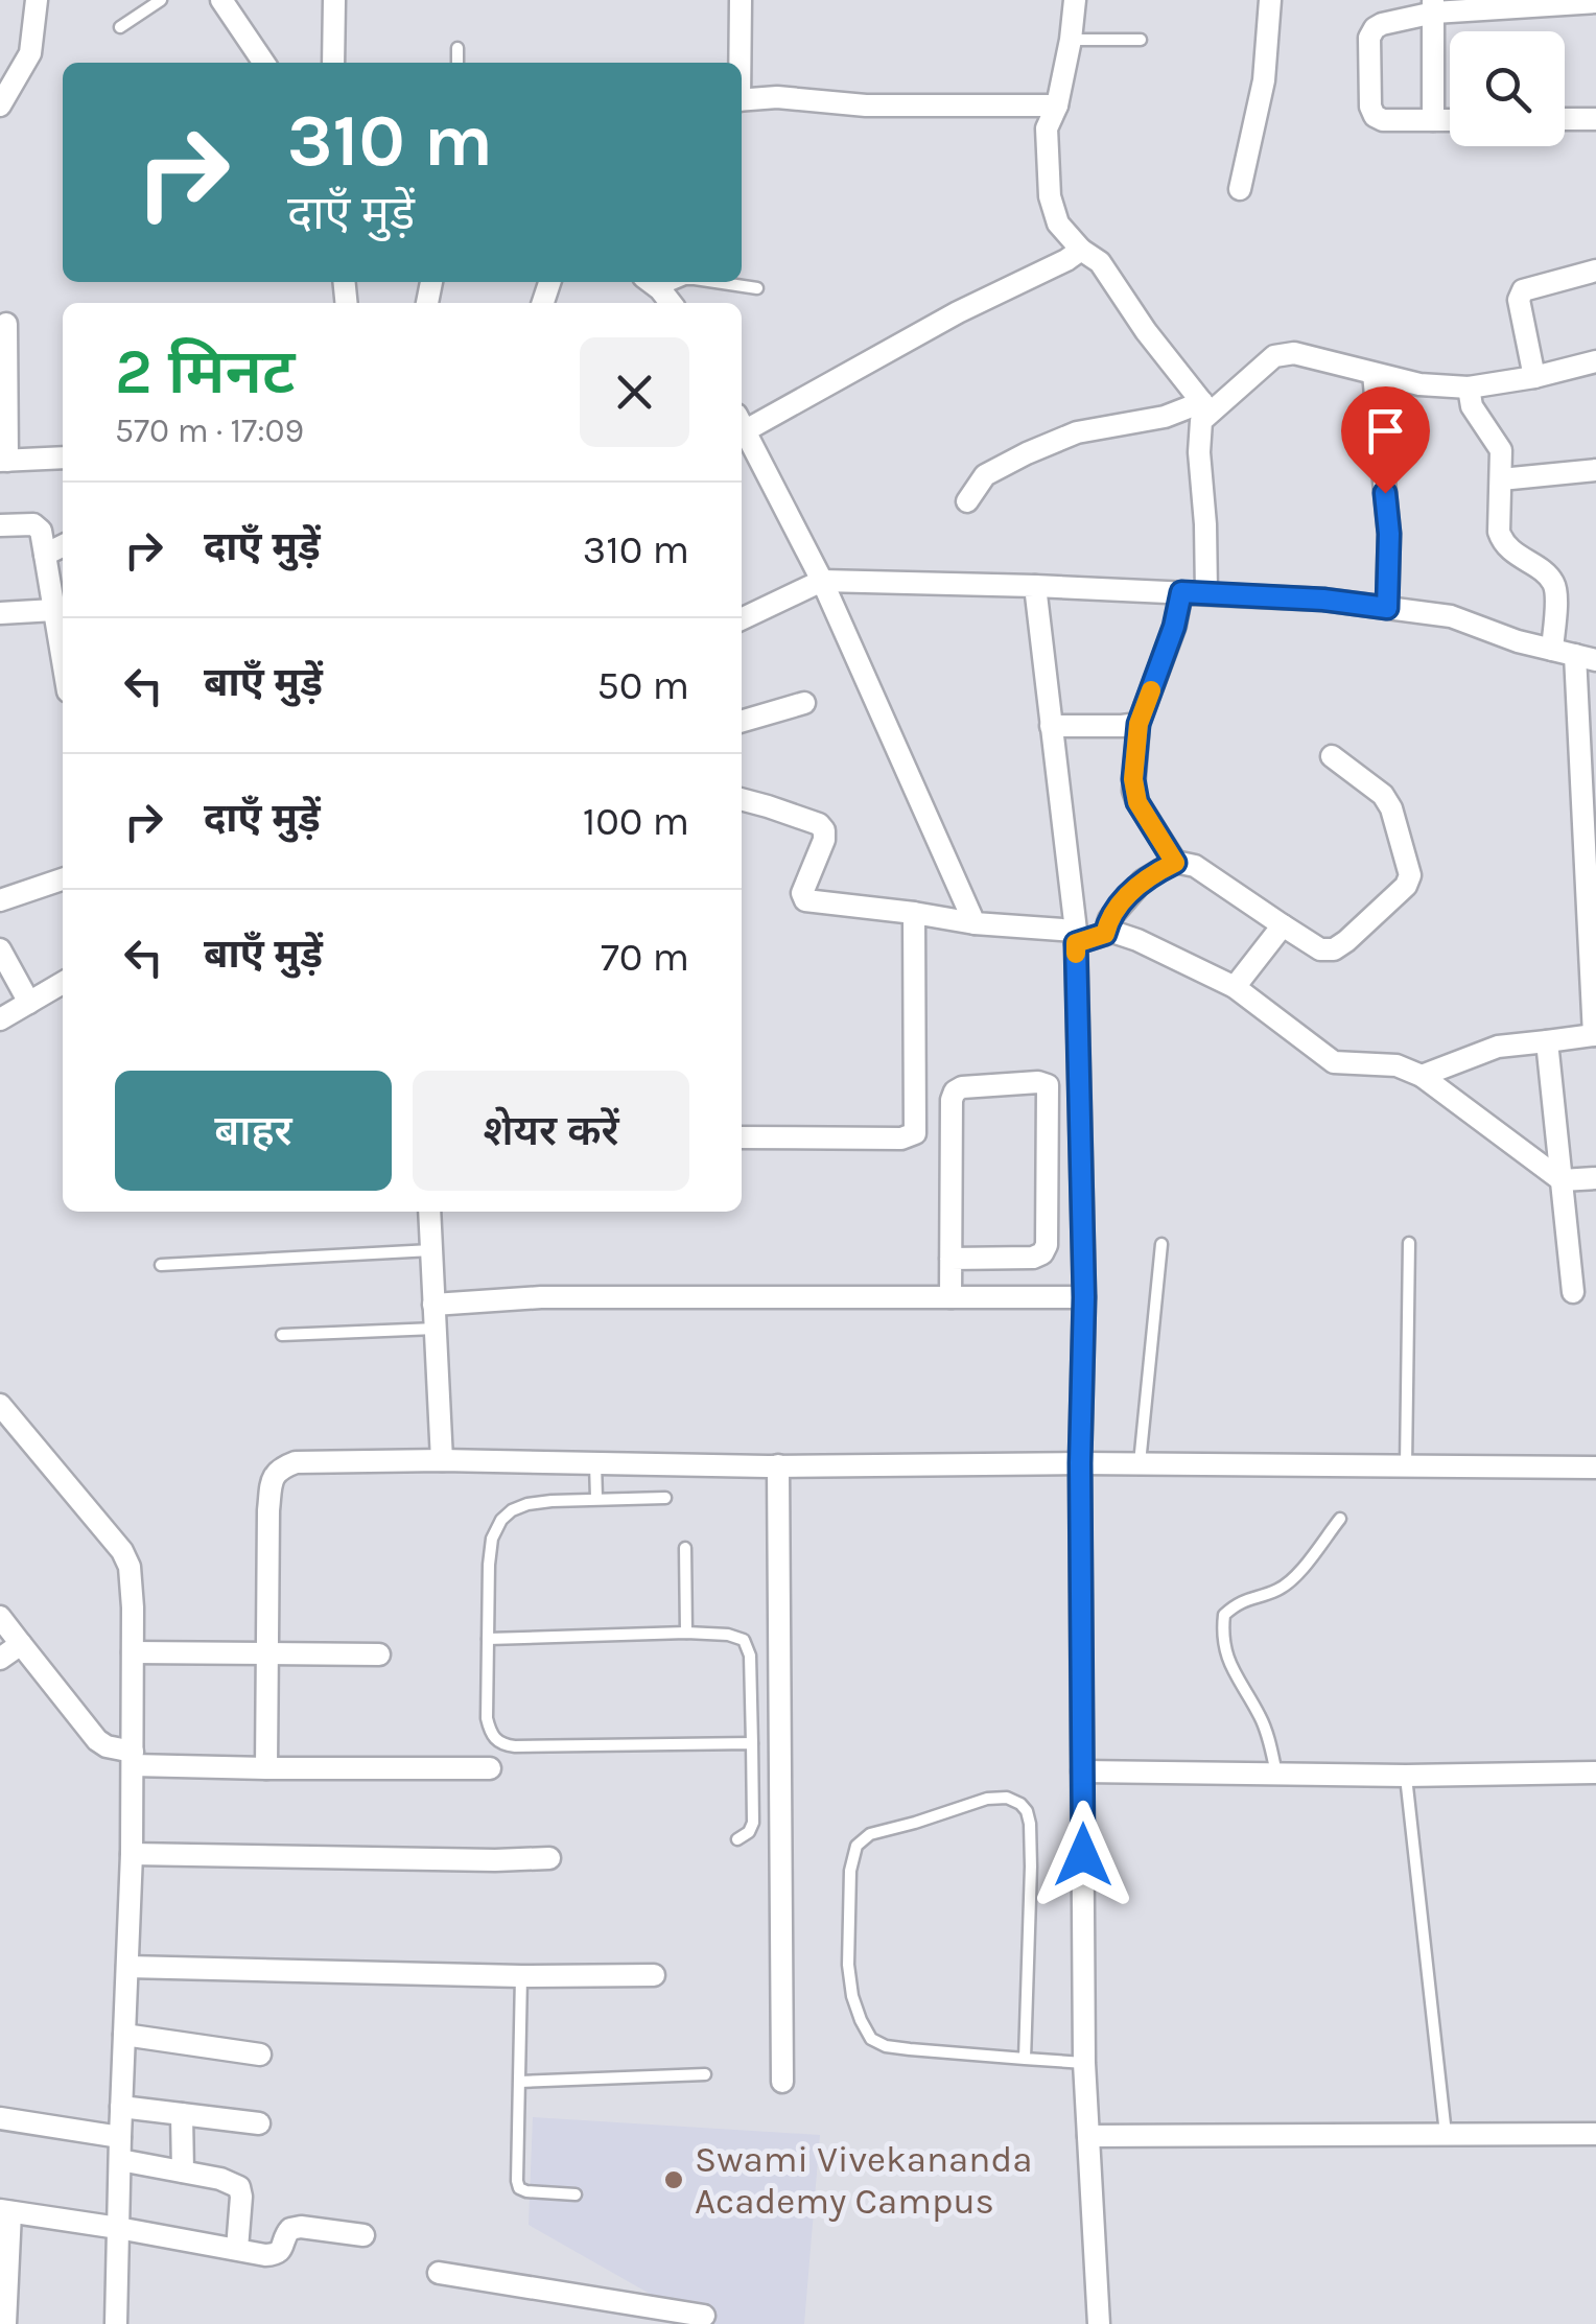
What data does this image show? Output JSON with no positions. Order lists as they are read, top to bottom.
{
  "places": ["Swami Vivekananda Academy Campus"],
  "page": {
    "turn": ["310 m", "दाएँ मुड़ें"],
    "heading": ["2 मिनट", "570 m · 17:09"],
    "list": [
      {
        "name": "दाएँ मुड़ें",
        "value": "310 m"
      },
      {
        "name": "बाएँ मुड़ें",
        "value": "50 m"
      },
      {
        "name": "दाएँ मुड़ें",
        "value": "100 m"
      },
      {
        "name": "बाएँ मुड़ें",
        "value": "70 m"
      }
    ],
    "buttons": ["बाहर", "शेयर करें"]
  }
}
